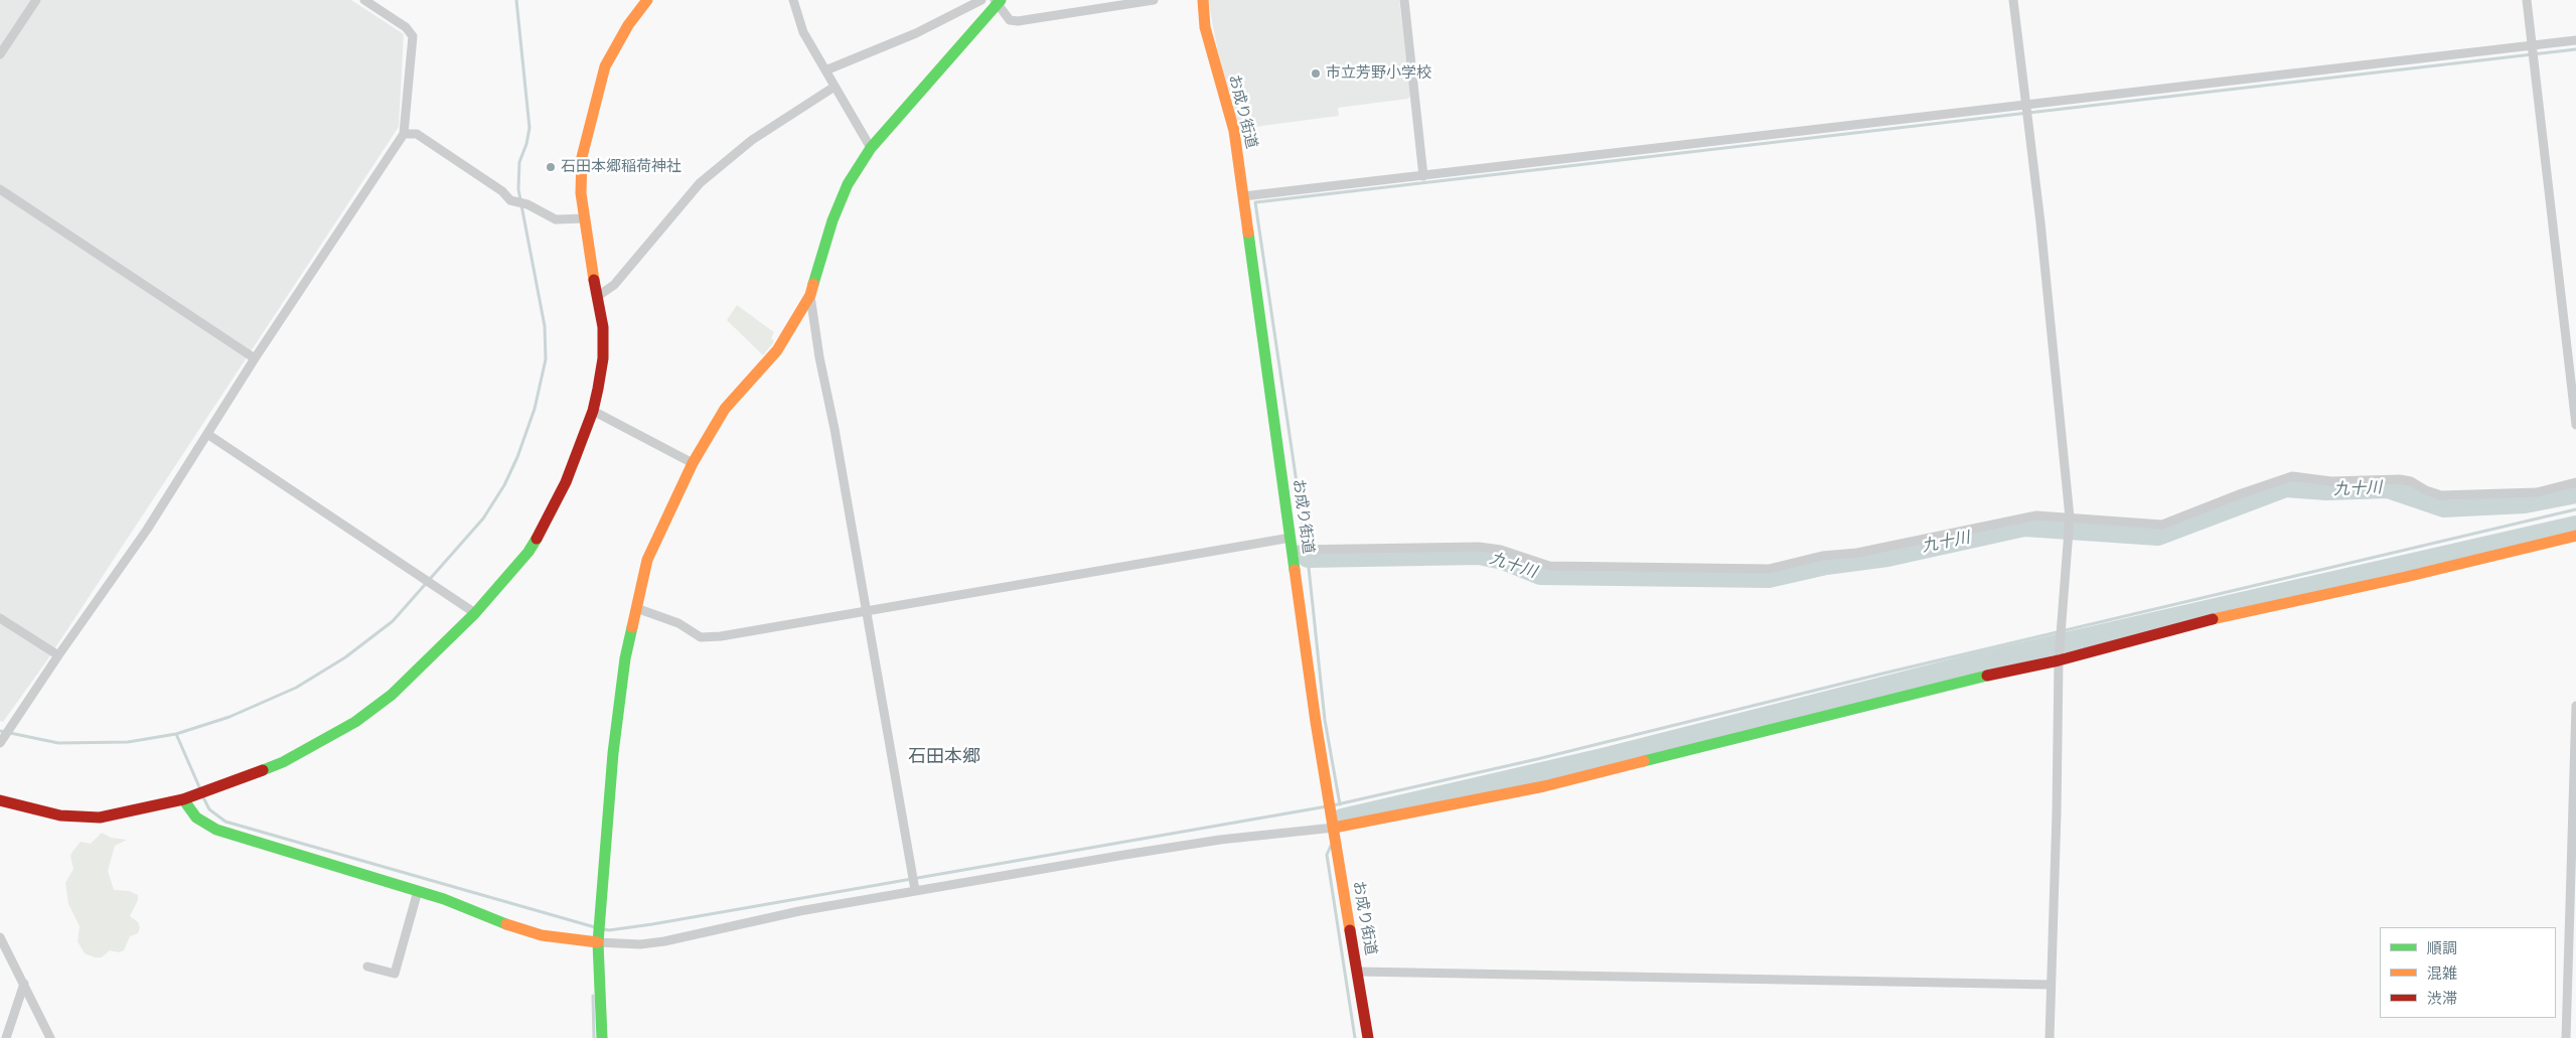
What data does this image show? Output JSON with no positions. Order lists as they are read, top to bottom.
{
  "streets": {
    "street": ["お成り街道"]
  },
  "districts": ["石田本郷"],
  "water": ["九十川"],
  "places": ["市立芳野小学校", "石田本郷稲荷神社"],
  "legend": ["順調", "混雑", "渋滞"]
}
